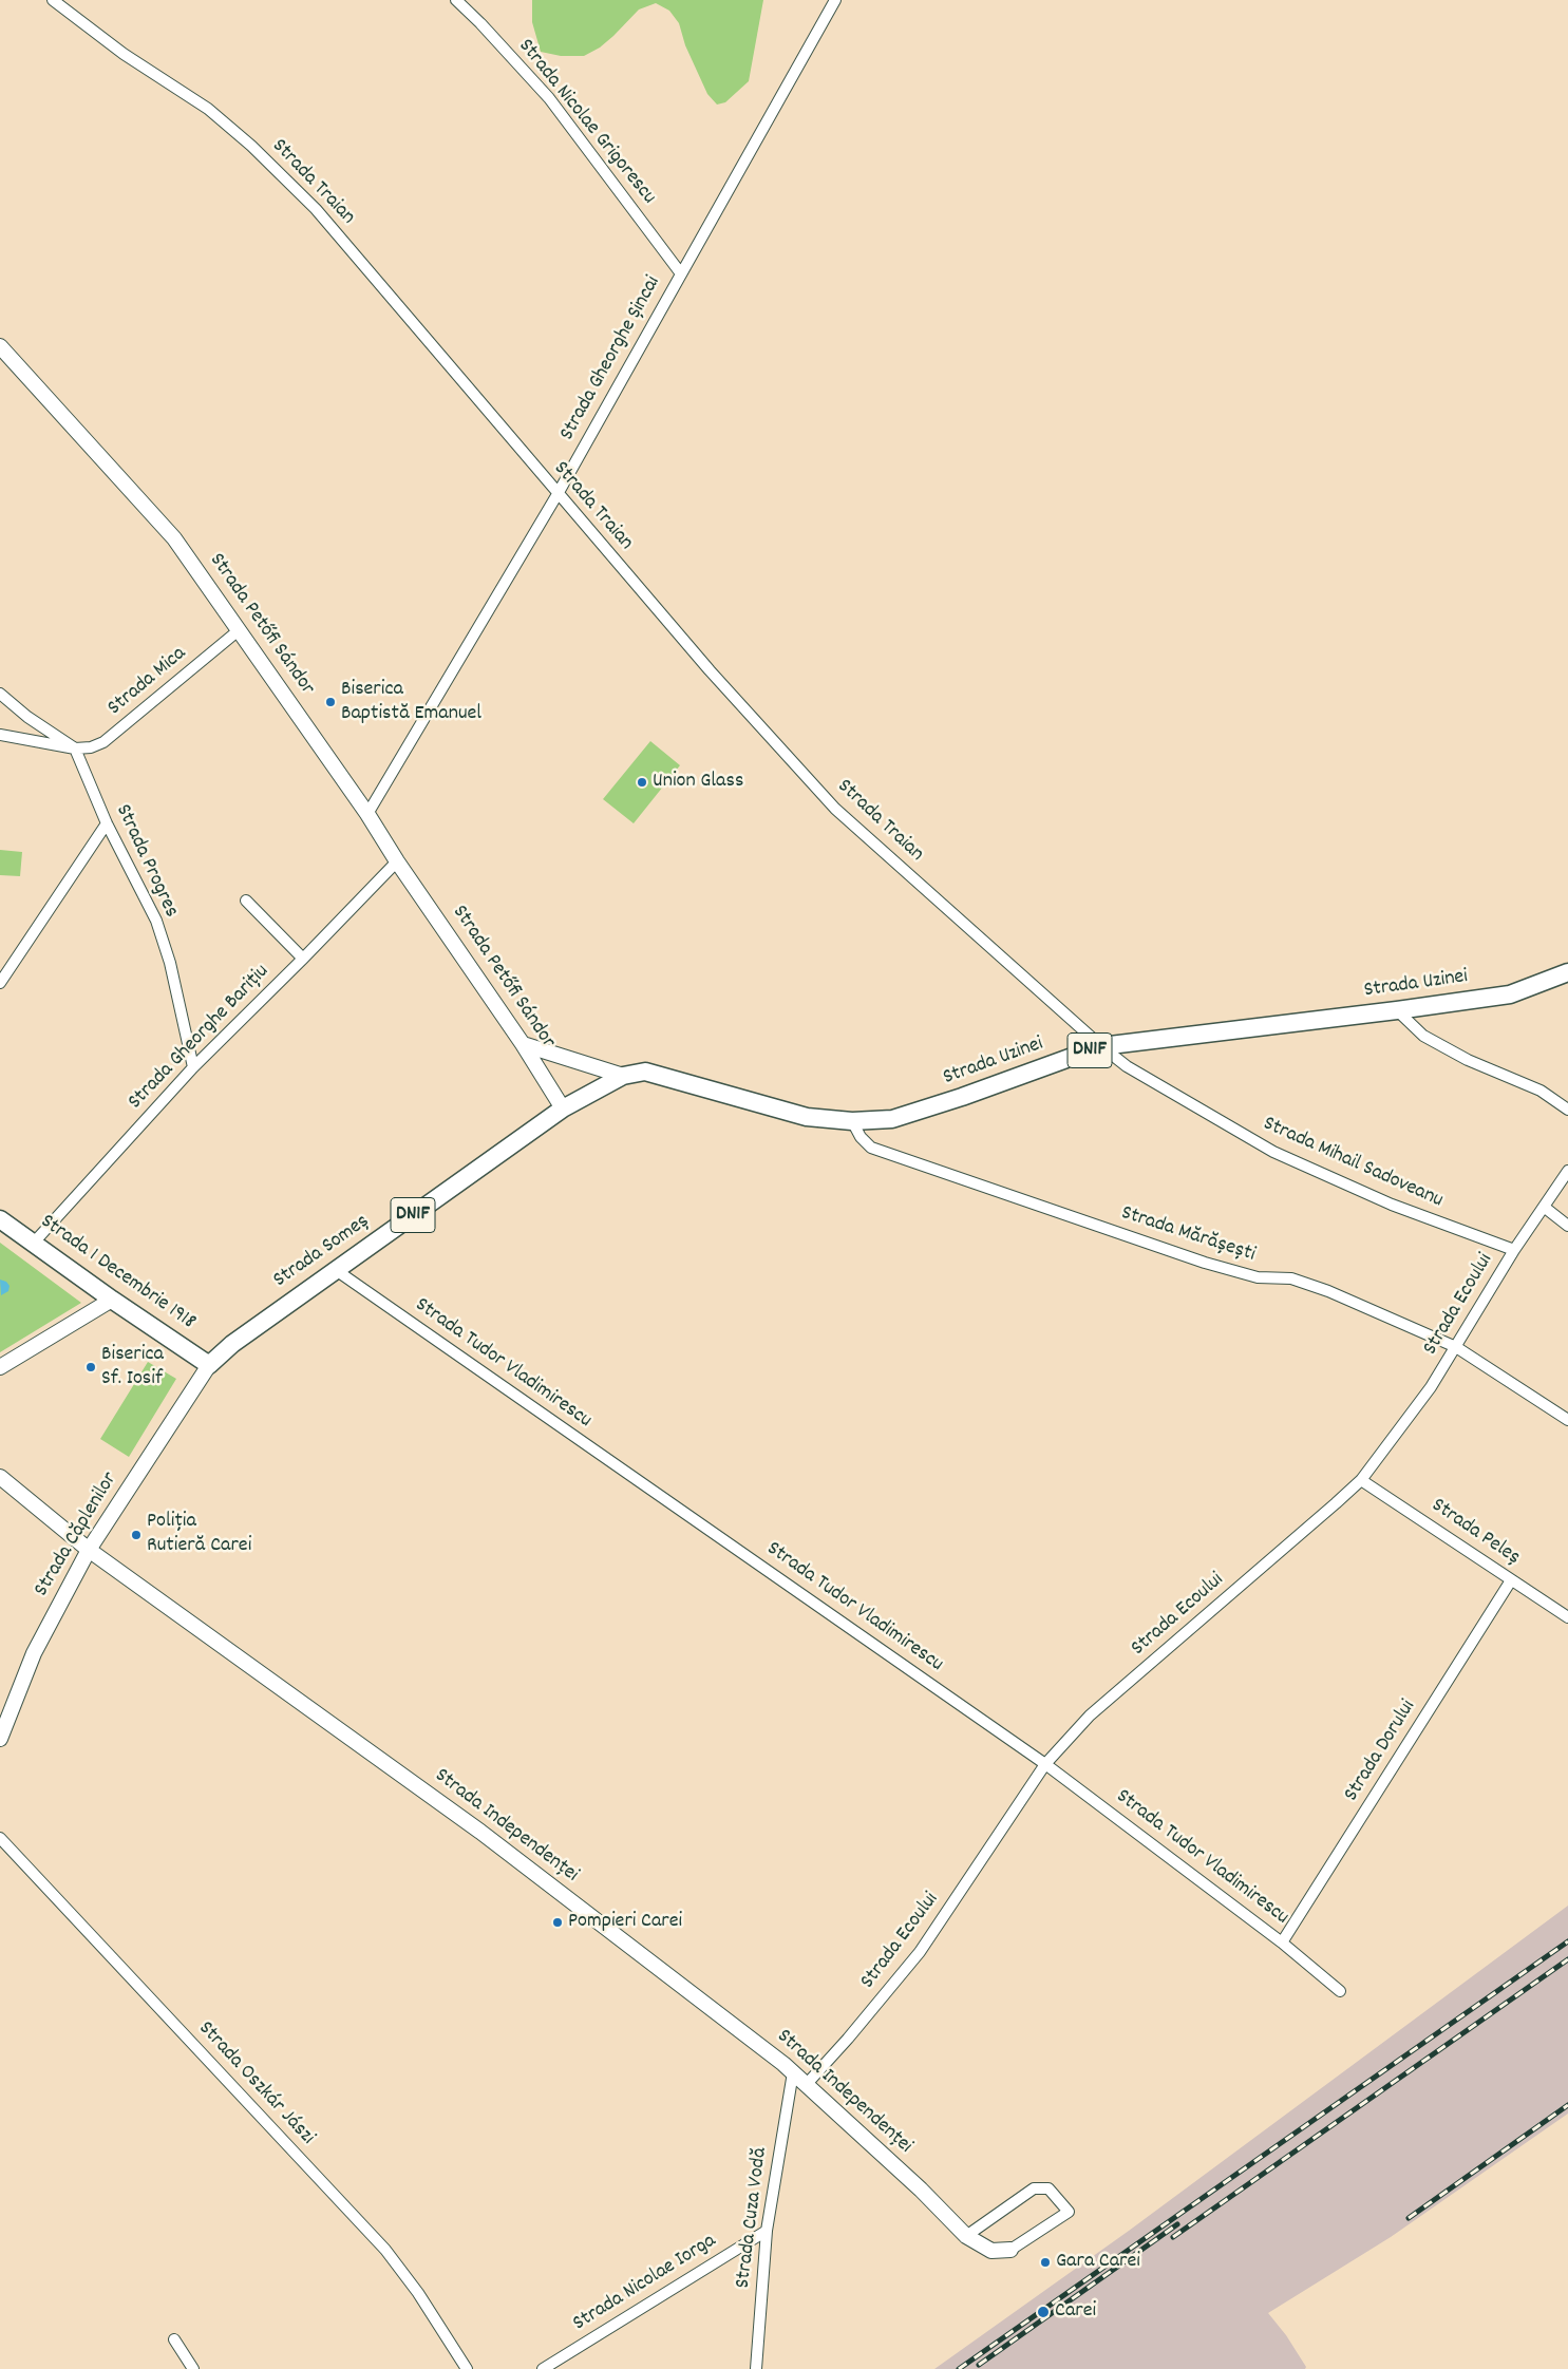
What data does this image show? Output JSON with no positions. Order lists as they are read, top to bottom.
{
  "streets": {
    "main road": [
      "Strada Petőfi Sándor",
      "Strada Uzinei",
      "DN1F",
      "Strada Someș",
      "Strada 1 Decembrie 1918",
      "Strada Căplenilor",
      "Strada Independenței"
    ],
    "street": [
      "Strada Nicolae Grigorescu",
      "Strada Traian",
      "Strada Gheorghe Șincai",
      "Strada Mica",
      "Strada Progres",
      "Strada Gheorghe Barițiu",
      "Strada Mihail Sadoveanu",
      "Strada Mărășești",
      "Strada Ecoului",
      "Strada Tudor Vladimirescu",
      "Strada Peleș",
      "Strada Dorului",
      "Strada Oszkár Jászi",
      "Strada Cuza Vodă",
      "Strada Nicolae Iorga"
    ]
  },
  "crossings": [
    ["Strada Nicolae Grigorescu", "Strada Gheorghe Șincai"],
    ["Strada Traian", "Strada Gheorghe Șincai"],
    ["Strada Traian", "Strada Uzinei"],
    ["Strada Traian", "Strada Mihail Sadoveanu"],
    ["Strada Gheorghe Șincai", "Strada Petőfi Sándor"],
    ["Strada Petőfi Sándor", "Strada Mica"],
    ["Strada Petőfi Sándor", "Strada Gheorghe Barițiu"],
    ["Strada Petőfi Sándor", "Strada Someș"],
    ["Strada Mica", "Strada Progres"],
    ["Strada Progres", "Strada Gheorghe Barițiu"],
    ["Strada Uzinei", "Strada Mihail Sadoveanu"],
    ["Strada Uzinei", "Strada Mărășești"],
    ["Strada Uzinei", "Strada Someș"],
    ["Strada Gheorghe Barițiu", "Strada 1 Decembrie 1918"],
    ["Strada Mihail Sadoveanu", "Strada Ecoului"],
    ["Strada Mărășești", "Strada Ecoului"],
    ["Strada Someș", "Strada 1 Decembrie 1918"],
    ["Strada Someș", "Strada Tudor Vladimirescu"],
    ["Strada Someș", "Strada Căplenilor"],
    ["Strada 1 Decembrie 1918", "Strada Căplenilor"],
    ["Strada Ecoului", "Strada Tudor Vladimirescu"],
    ["Strada Ecoului", "Strada Peleș"],
    ["Strada Ecoului", "Strada Independenței"],
    ["Strada Tudor Vladimirescu", "Strada Dorului"],
    ["Strada Peleș", "Strada Dorului"],
    ["Strada Căplenilor", "Strada Independenței"],
    ["Strada Independenței", "Strada Cuza Vodă"],
    ["Strada Cuza Vodă", "Strada Nicolae Iorga"]
  ],
  "places": [
    "Biserica Baptistă Emanuel",
    "Union Glass",
    "Biserica Sf. Iosif",
    "Poliția Rutieră Carei",
    "Pompieri Carei",
    "Gara Carei",
    "Carei"
  ]
}
